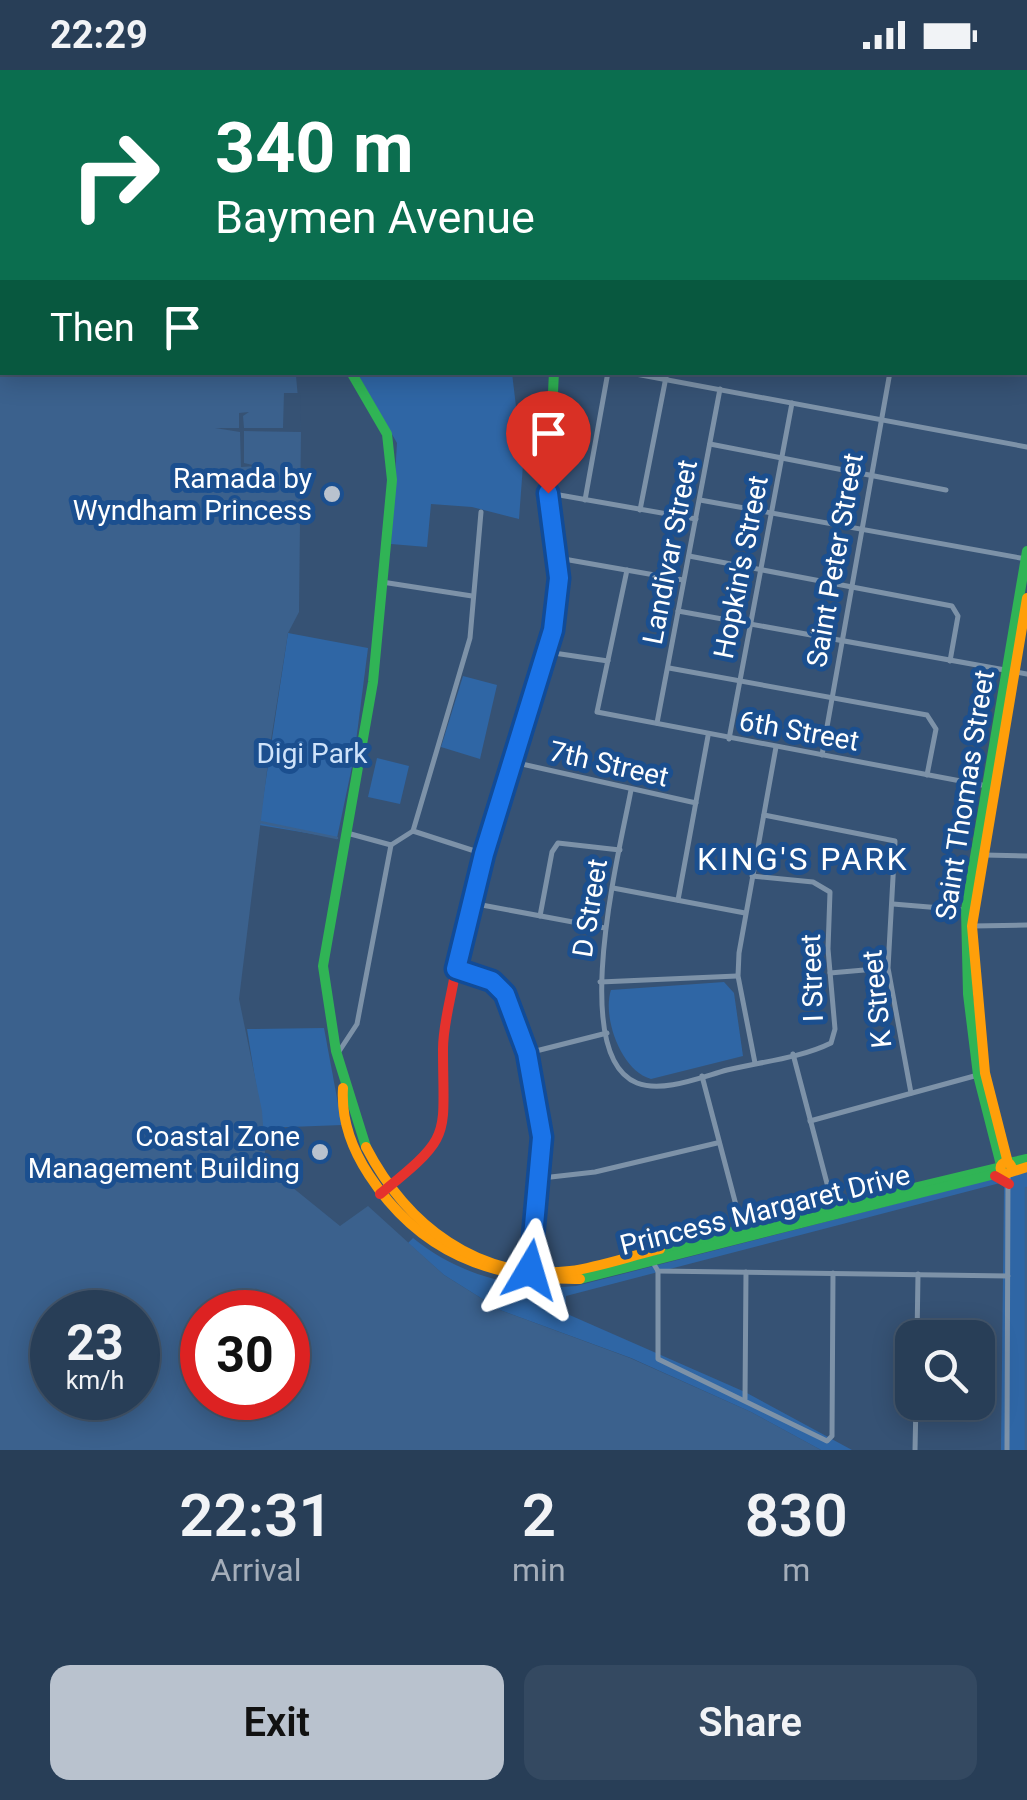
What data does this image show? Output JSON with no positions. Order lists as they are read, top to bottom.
{
  "streets": {
    "main road": ["Saint Thomas Street", "Princess Margaret Drive"],
    "street": [
      "Landivar Street",
      "Saint Peter Street",
      "Hopkin's Street",
      "6th Street",
      "7th Street",
      "D Street",
      "I Street",
      "K Street"
    ]
  },
  "crossings": [
    ["Landivar Street", "6th Street"],
    ["Saint Peter Street", "6th Street"],
    ["Hopkin's Street", "6th Street"],
    ["6th Street", "Saint Thomas Street"],
    ["7th Street", "D Street"],
    ["Saint Thomas Street", "Princess Margaret Drive"],
    ["D Street", "I Street"]
  ],
  "districts": ["KING'S PARK"],
  "parks": ["Digi Park"],
  "places": ["Ramada by Wyndham Princess", "Coastal Zone Management Building"],
  "page": {
    "status": "22:29",
    "turn": ["340 m", "Baymen Avenue"],
    "then": "Then",
    "speed": "23 km/h",
    "limit": "30",
    "eta": [
      "22:31",
      "Arrival",
      "2",
      "min",
      "830",
      "m"
    ],
    "buttons": ["Exit", "Share"]
  }
}
